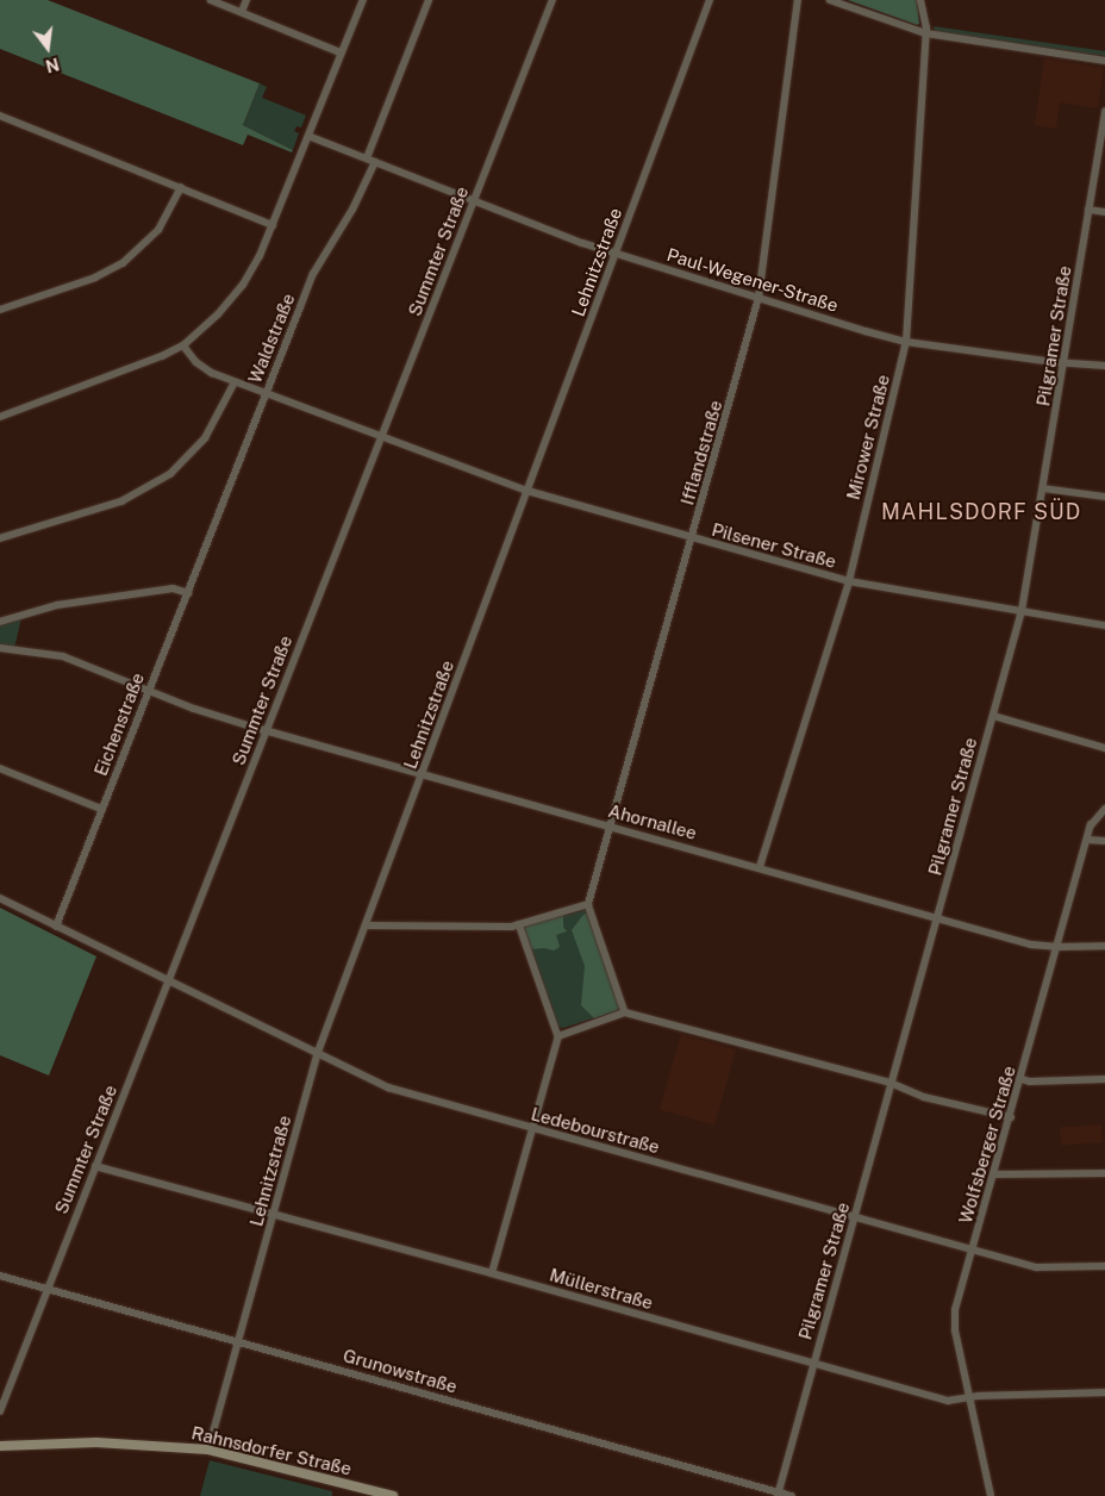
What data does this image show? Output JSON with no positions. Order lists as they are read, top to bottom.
{
  "streets": {
    "street": [
      "Summter Straße",
      "Lehnitzstraße",
      "Paul-Wegener-Straße",
      "Pilgramer Straße",
      "Waldstraße",
      "Mirower Straße",
      "Ifflandstraße",
      "Pilsener Straße",
      "Eichenstraße",
      "Ahornallee",
      "Ledebourstraße",
      "Wolfsberger Straße",
      "Müllerstraße",
      "Grunowstraße",
      "Rahnsdorfer Straße"
    ]
  },
  "crossings": [
    ["Summter Straße", "Paul-Wegener-Straße"],
    ["Summter Straße", "Pilsener Straße"],
    ["Summter Straße", "Ahornallee"],
    ["Summter Straße", "Ledebourstraße"],
    ["Summter Straße", "Müllerstraße"],
    ["Summter Straße", "Grunowstraße"],
    ["Lehnitzstraße", "Paul-Wegener-Straße"],
    ["Lehnitzstraße", "Pilsener Straße"],
    ["Lehnitzstraße", "Ahornallee"],
    ["Lehnitzstraße", "Ledebourstraße"],
    ["Lehnitzstraße", "Müllerstraße"],
    ["Lehnitzstraße", "Grunowstraße"],
    ["Lehnitzstraße", "Rahnsdorfer Straße"],
    ["Paul-Wegener-Straße", "Pilgramer Straße"],
    ["Paul-Wegener-Straße", "Waldstraße"],
    ["Paul-Wegener-Straße", "Mirower Straße"],
    ["Paul-Wegener-Straße", "Ifflandstraße"],
    ["Pilgramer Straße", "Pilsener Straße"],
    ["Pilgramer Straße", "Ahornallee"],
    ["Pilgramer Straße", "Ledebourstraße"],
    ["Pilgramer Straße", "Müllerstraße"],
    ["Pilgramer Straße", "Grunowstraße"],
    ["Waldstraße", "Pilsener Straße"],
    ["Waldstraße", "Eichenstraße"],
    ["Mirower Straße", "Pilsener Straße"],
    ["Mirower Straße", "Ahornallee"],
    ["Ifflandstraße", "Pilsener Straße"],
    ["Ifflandstraße", "Ahornallee"],
    ["Eichenstraße", "Ahornallee"],
    ["Eichenstraße", "Ledebourstraße"],
    ["Ahornallee", "Wolfsberger Straße"],
    ["Ledebourstraße", "Wolfsberger Straße"],
    ["Wolfsberger Straße", "Müllerstraße"]
  ],
  "districts": ["MAHLSDORF SÜD"],
  "north": "bottom"
}
